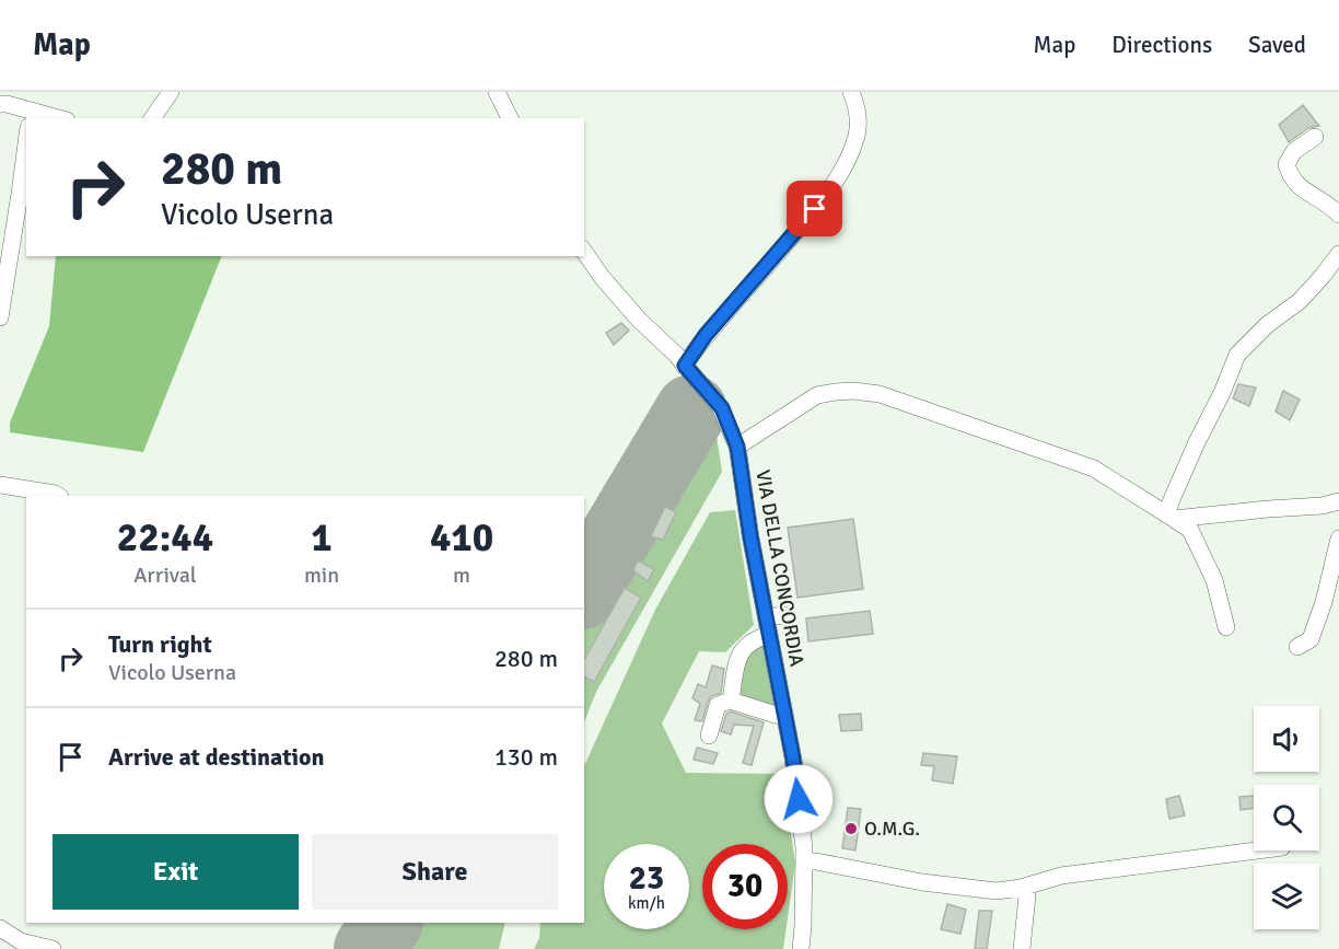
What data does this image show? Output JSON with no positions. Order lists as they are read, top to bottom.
{
  "streets": {
    "street": ["VIA DELLA CONCORDIA"]
  },
  "places": ["O.M.G."],
  "page": {
    "header": "Map",
    "nav": ["Map", "Directions", "Saved"],
    "turn": ["280 m", "Vicolo Userna"],
    "eta": [
      "22:44",
      "Arrival",
      "1",
      "min",
      "410",
      "m"
    ],
    "list": [
      {
        "name": "Turn right",
        "note": "Vicolo Userna",
        "value": "280 m"
      },
      {
        "name": "Arrive at destination",
        "value": "130 m"
      }
    ],
    "buttons": ["Exit", "Share"],
    "speed": "23 km/h",
    "limit": "30"
  }
}
